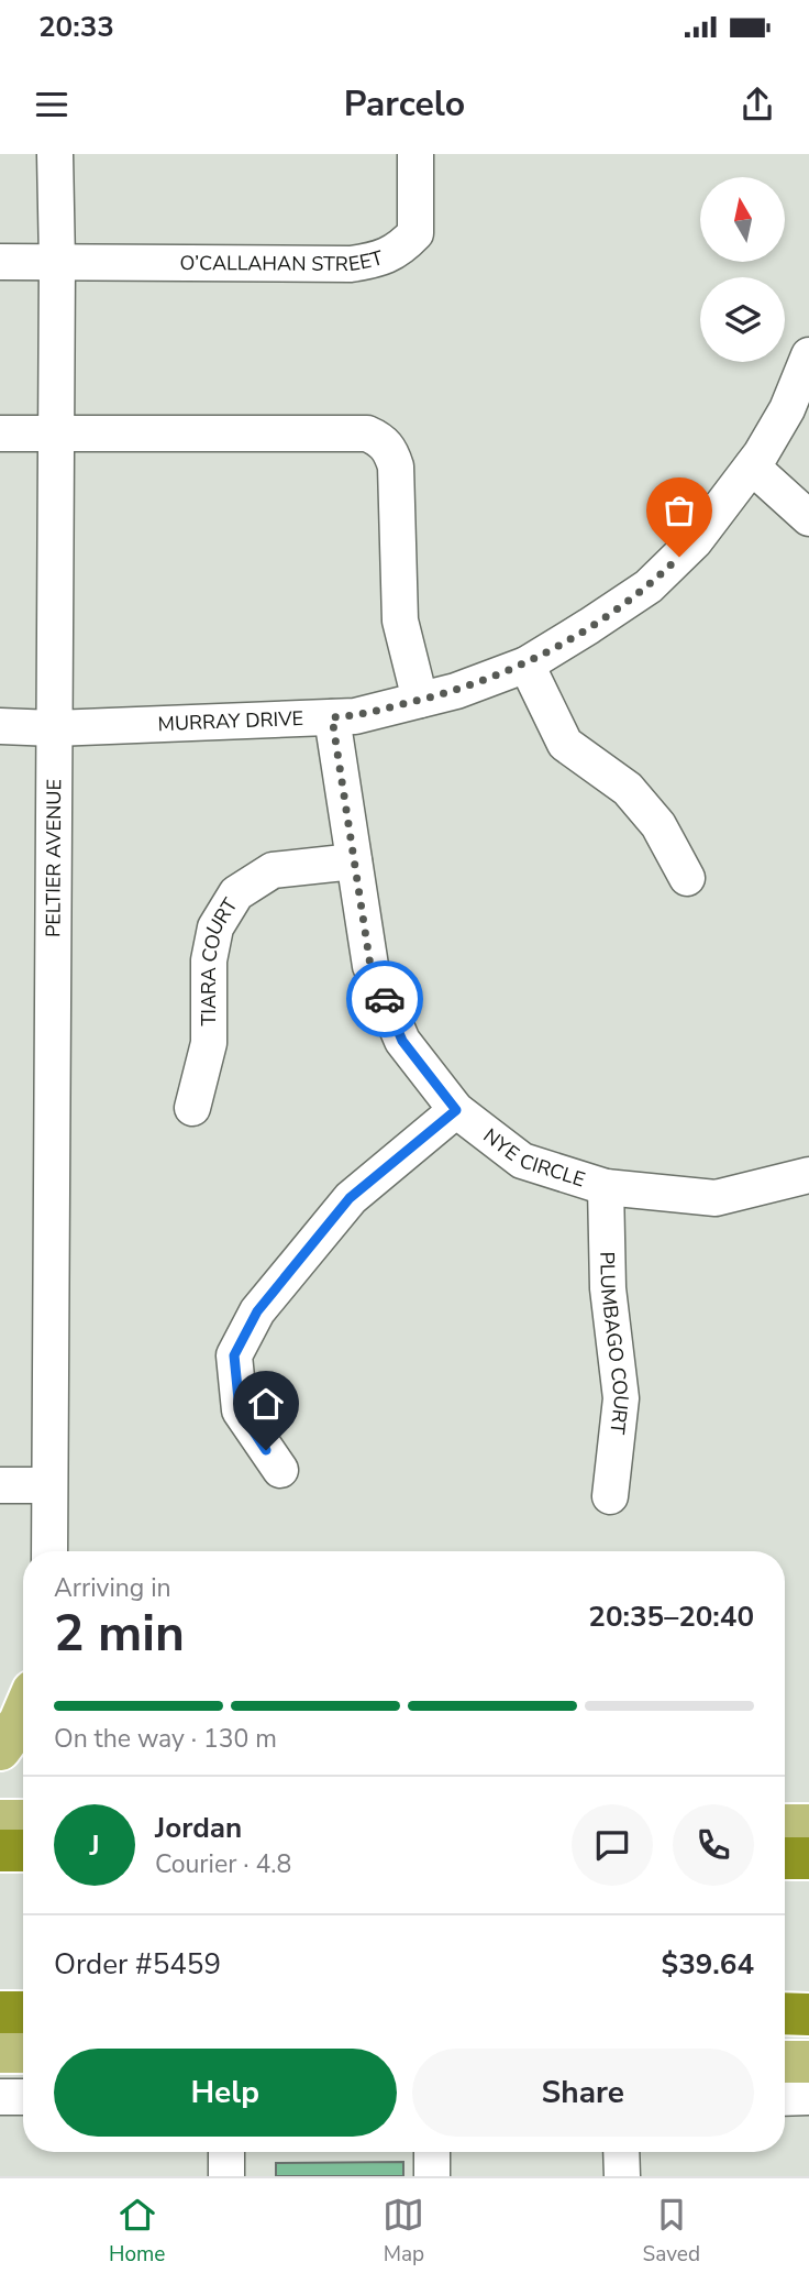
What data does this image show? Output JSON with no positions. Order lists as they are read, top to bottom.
{
  "streets": {
    "street": [
      "O’CALLAHAN STREET",
      "MURRAY DRIVE",
      "PELTIER AVENUE",
      "TIARA COURT",
      "NYE CIRCLE",
      "PLUMBAGO COURT"
    ]
  },
  "crossings": [
    ["O’CALLAHAN STREET", "PELTIER AVENUE"],
    ["MURRAY DRIVE", "PELTIER AVENUE"],
    ["MURRAY DRIVE", "NYE CIRCLE"],
    ["TIARA COURT", "NYE CIRCLE"],
    ["NYE CIRCLE", "PLUMBAGO COURT"]
  ],
  "north": "top",
  "page": {
    "status": "20:33",
    "header": "Parcelo",
    "heading": ["2 min", "Arriving in", "20:35–20:40"],
    "panel": [
      "Jordan",
      "Courier · 4.8",
      "Order #5459",
      "$39.64"
    ],
    "bar": "On the way · 130 m",
    "round": "J",
    "buttons": ["Help", "Share"],
    "tabs": ["Home", "Map", "Saved"]
  }
}
